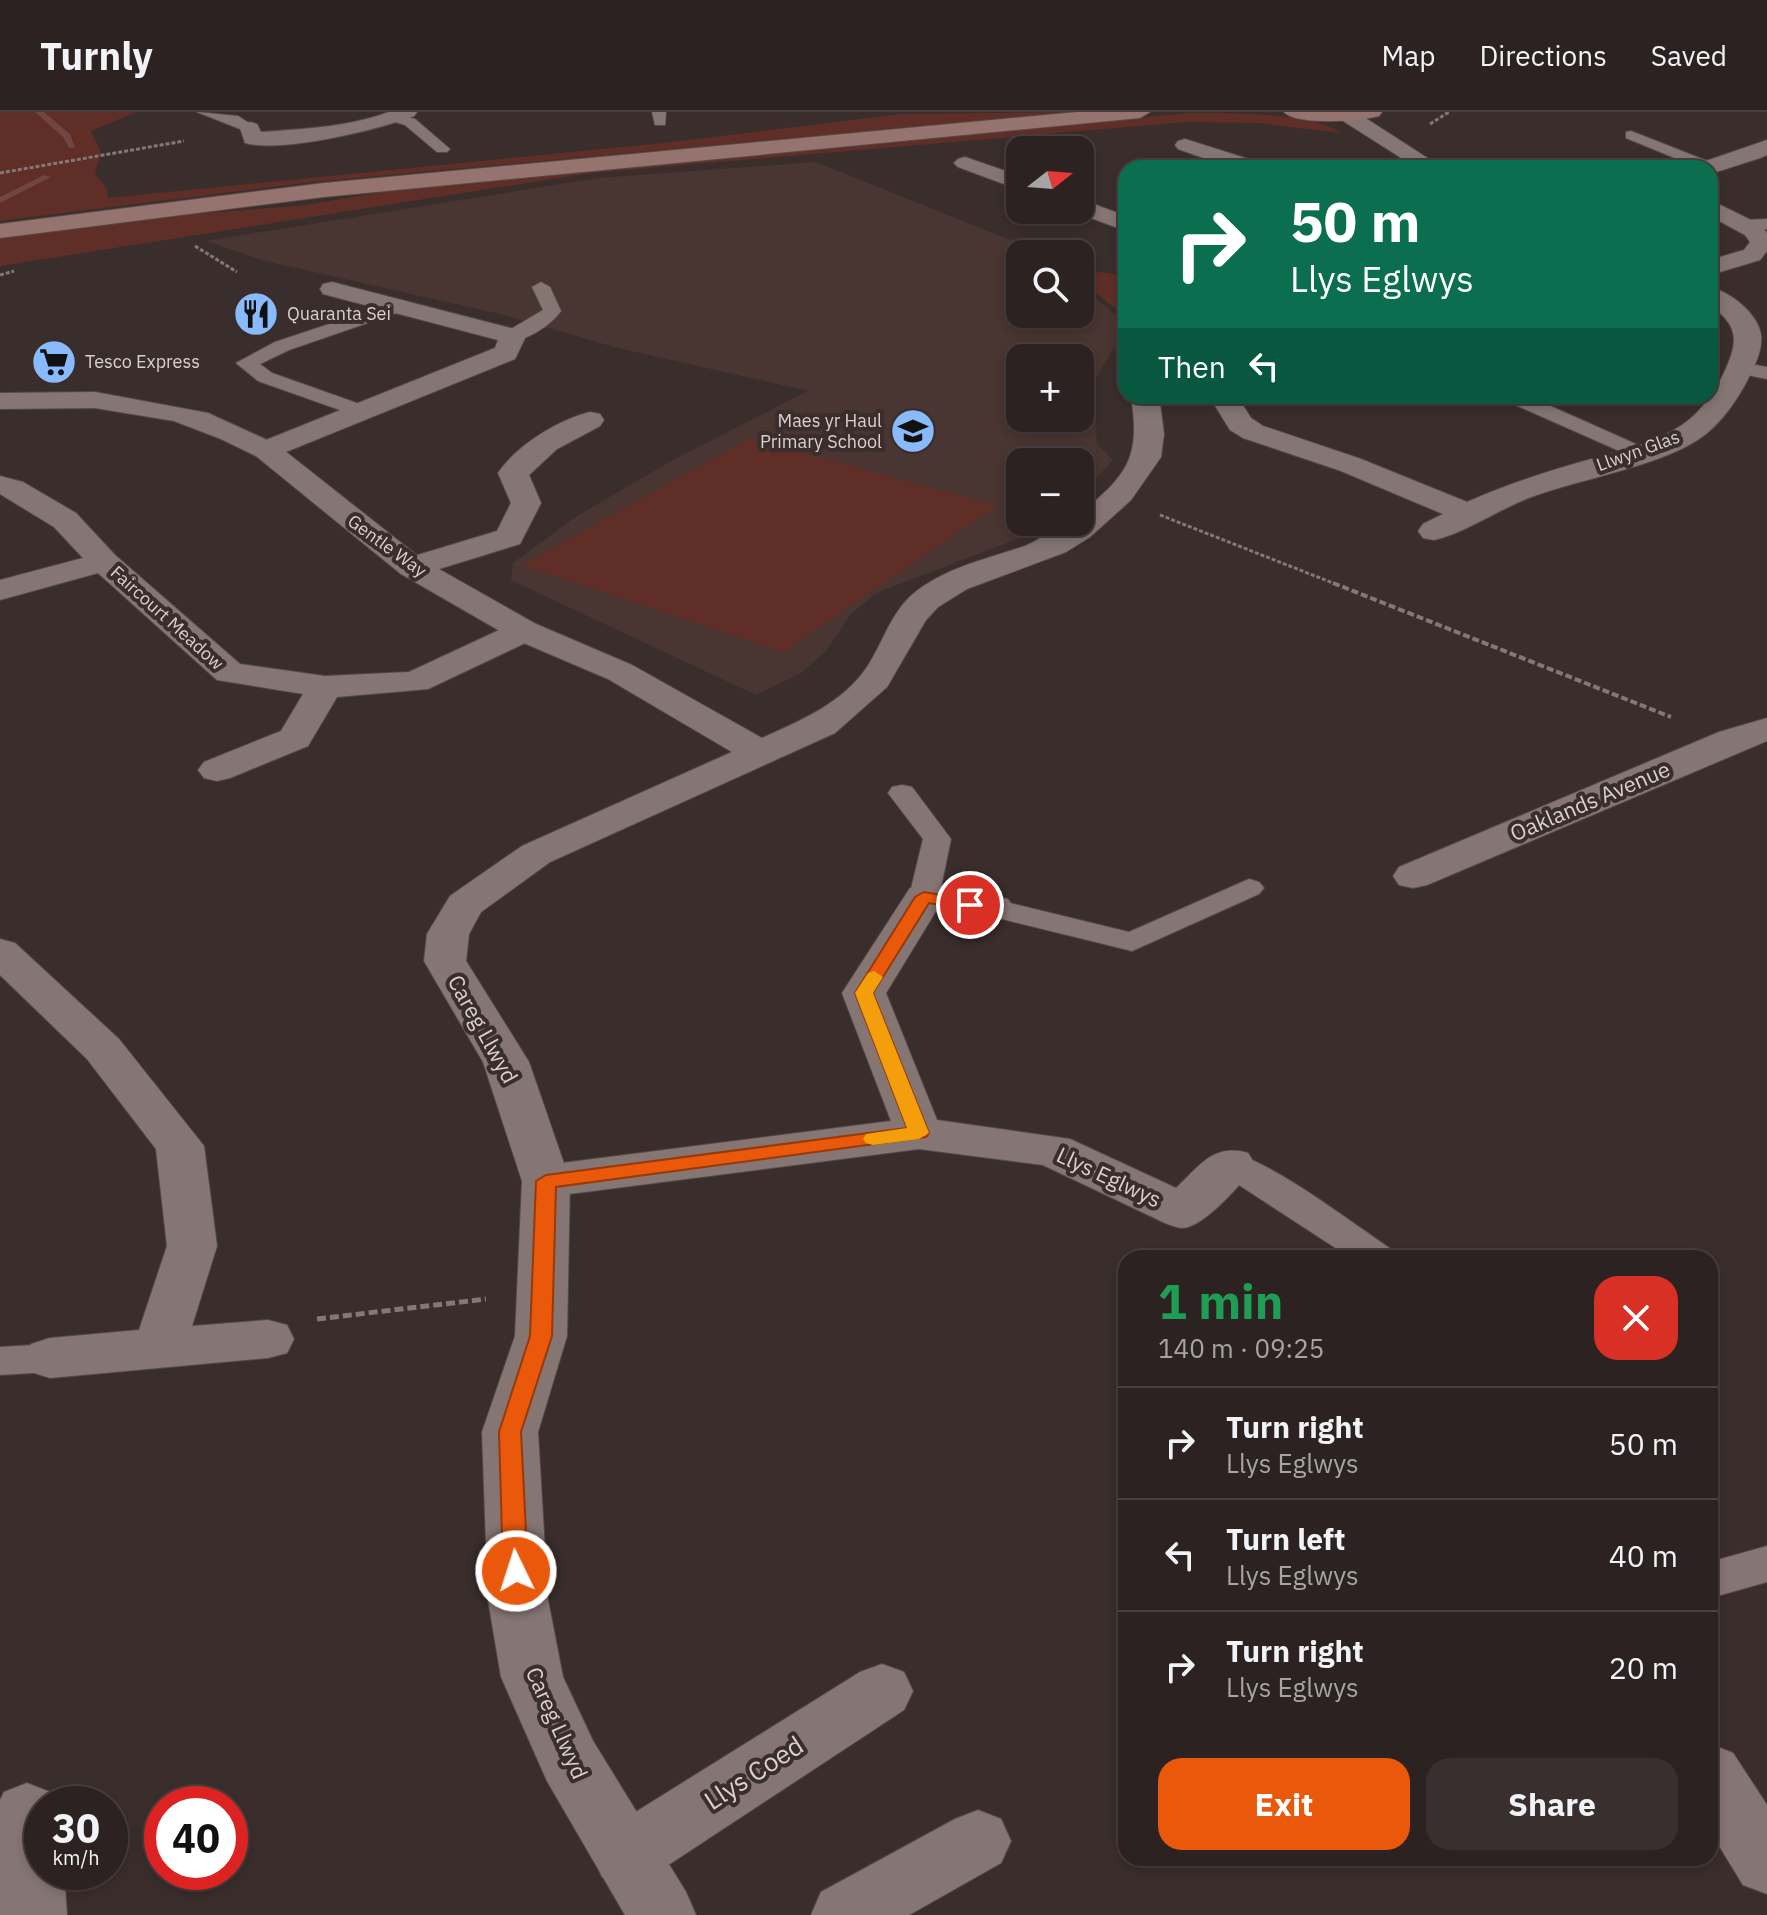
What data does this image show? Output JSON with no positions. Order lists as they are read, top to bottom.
{
  "streets": {
    "street": [
      "Llwyn Glas",
      "Gentle Way",
      "Faircourt Meadow",
      "Oaklands Avenue",
      "Careg Llwyd",
      "Llys Eglwys",
      "Llys Coed"
    ]
  },
  "crossings": [
    ["Gentle Way", "Faircourt Meadow"],
    ["Gentle Way", "Careg Llwyd"],
    ["Careg Llwyd", "Llys Eglwys"],
    ["Careg Llwyd", "Llys Coed"]
  ],
  "places": {
    "restaurant": ["Quaranta Sei"],
    "supermarket": ["Tesco Express"],
    "school or university": ["Maes yr Haul Primary School"]
  },
  "north": "right",
  "page": {
    "header": "Turnly",
    "nav": ["Map", "Directions", "Saved"],
    "map_buttons": ["+", "−"],
    "turn": ["50 m", "Llys Eglwys"],
    "then": "Then",
    "heading": ["1 min", "140 m · 09:25"],
    "list": [
      {
        "name": "Turn right",
        "note": "Llys Eglwys",
        "value": "50 m"
      },
      {
        "name": "Turn left",
        "note": "Llys Eglwys",
        "value": "40 m"
      },
      {
        "name": "Turn right",
        "note": "Llys Eglwys",
        "value": "20 m"
      }
    ],
    "buttons": ["Exit", "Share"],
    "speed": "30 km/h",
    "limit": "40"
  }
}
